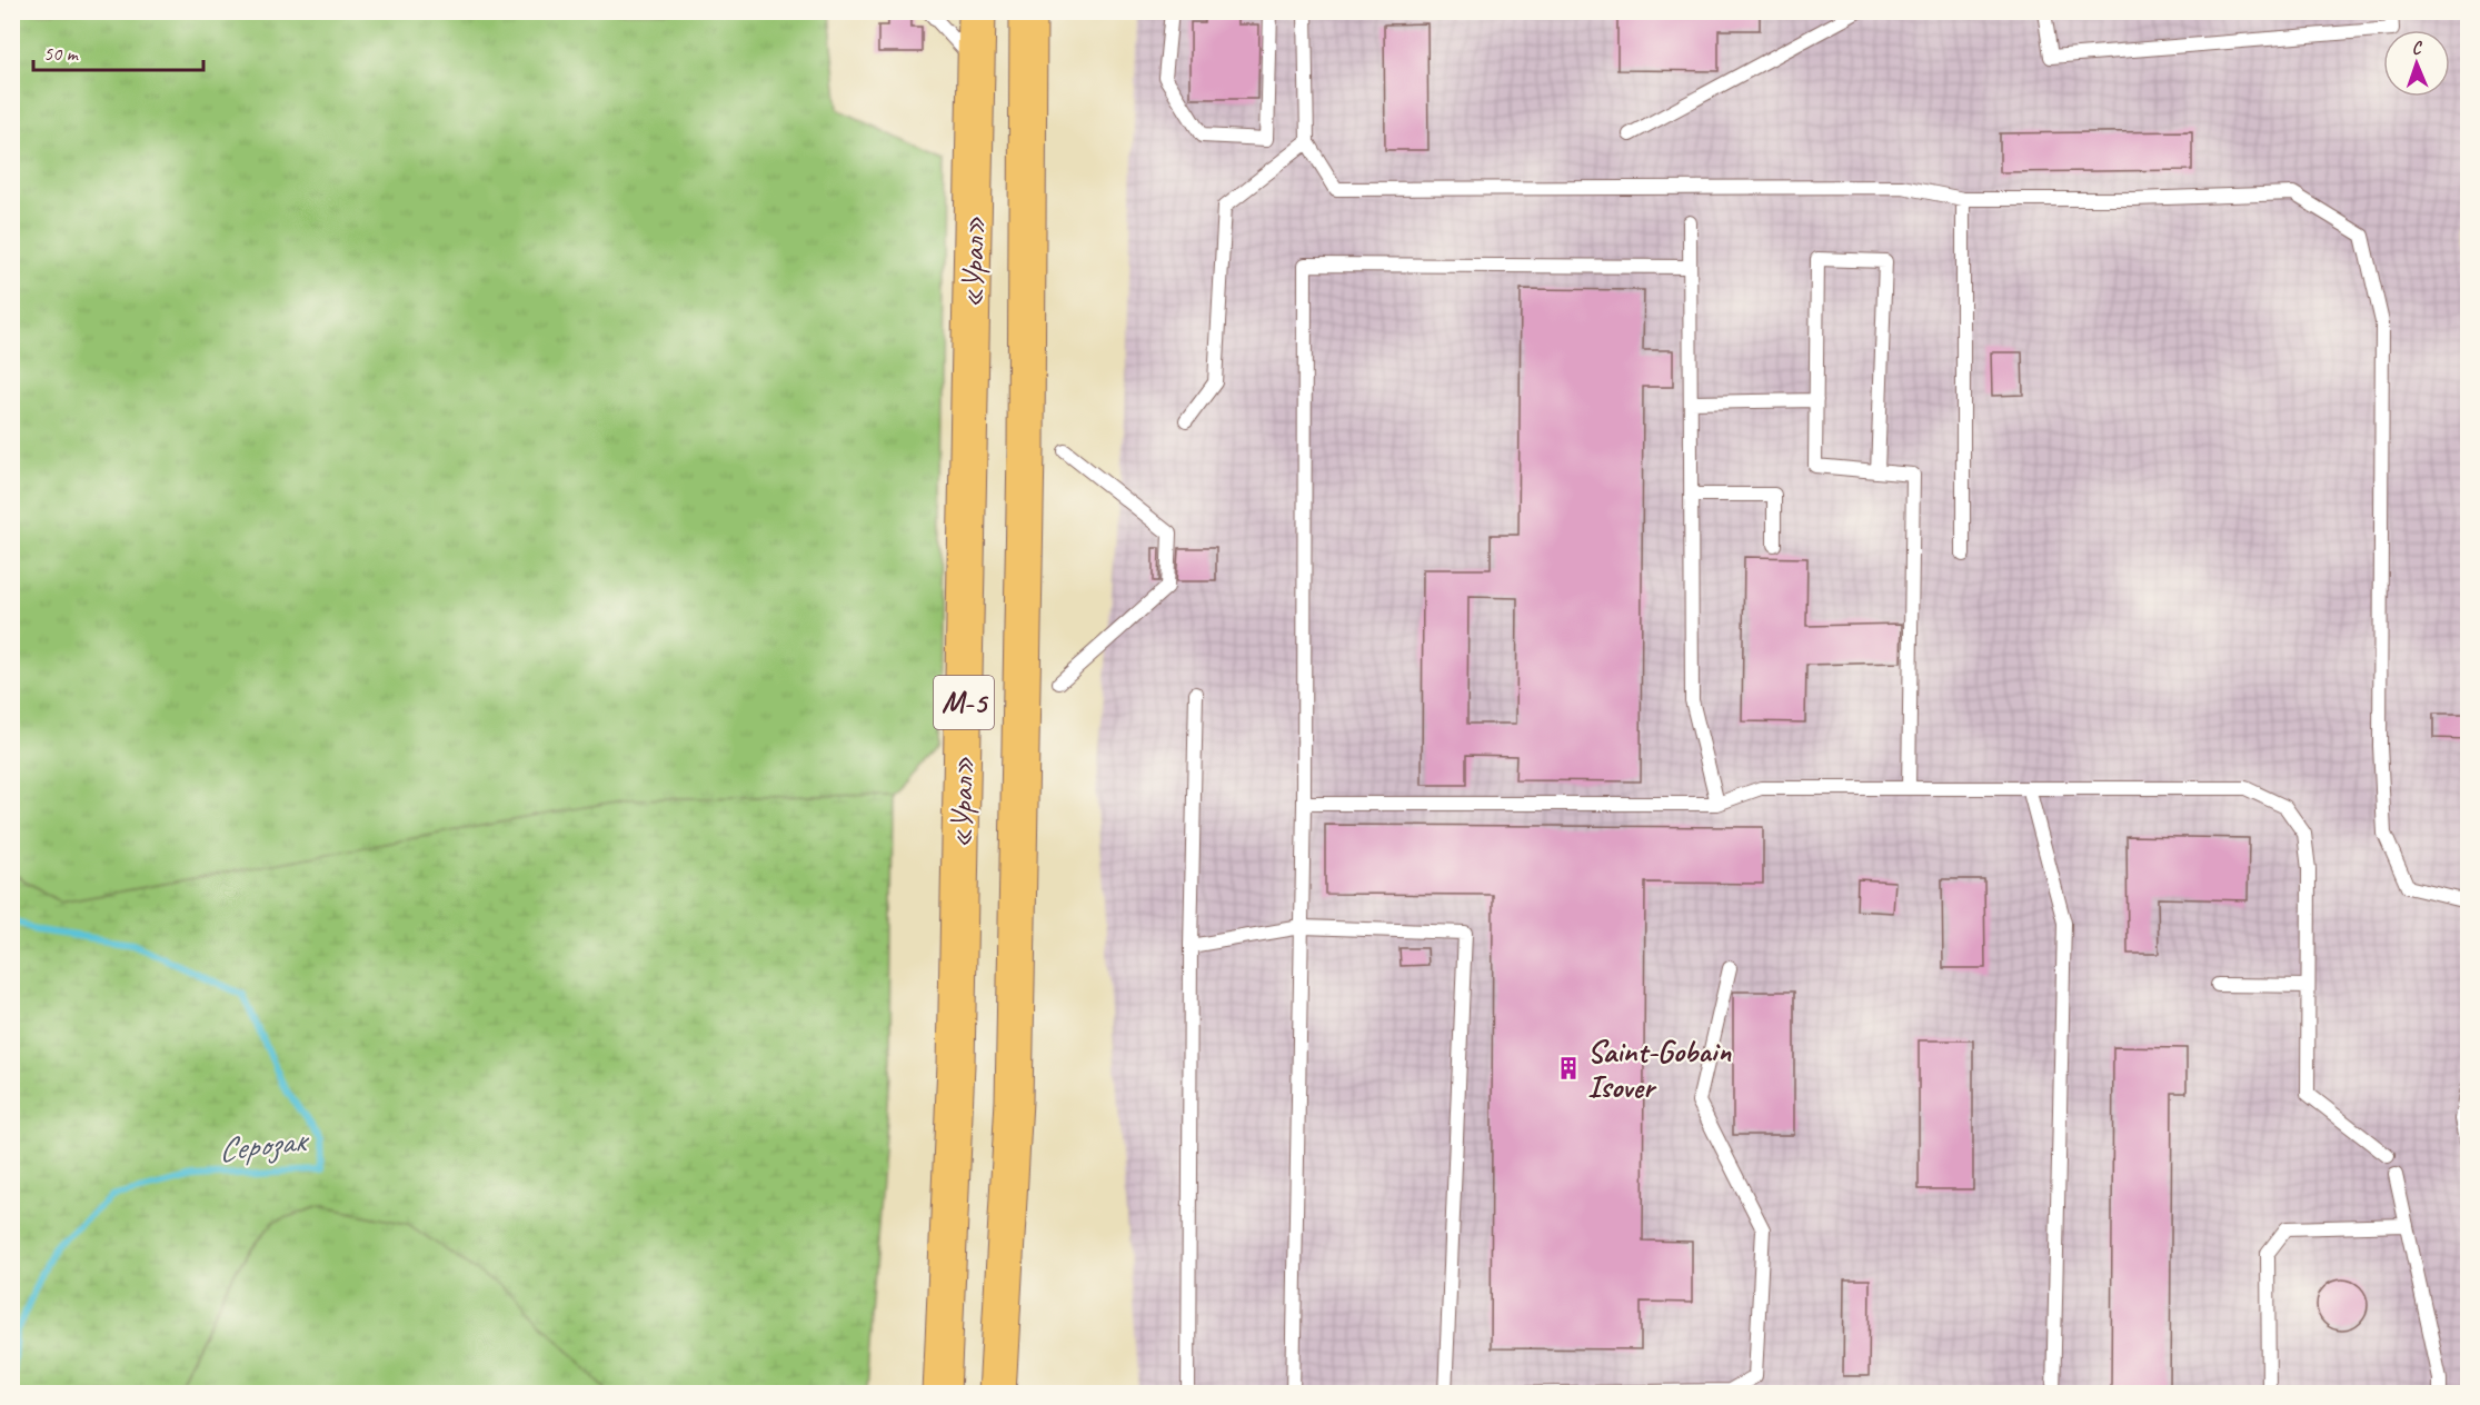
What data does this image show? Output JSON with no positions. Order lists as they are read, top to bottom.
{
  "streets": {
    "main road": ["«Урал»", "М-5"]
  },
  "water": ["Серозак"],
  "places": {
    "building": ["Saint-Gobain Isover"]
  },
  "scale_bar": "50 m",
  "north": "top"
}
